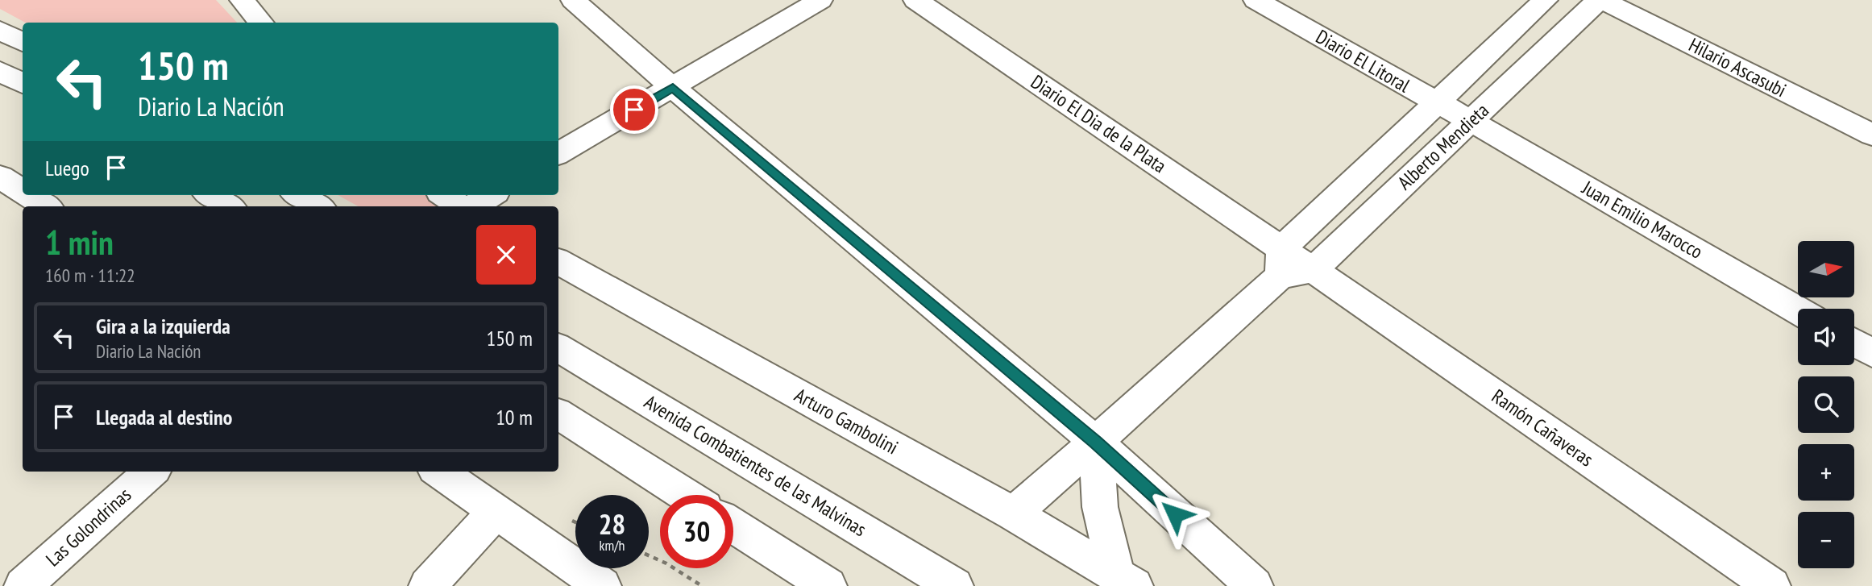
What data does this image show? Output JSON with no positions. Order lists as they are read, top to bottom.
{
  "streets": {
    "street": [
      "Diario El Litoral",
      "Hilario Ascasubi",
      "Diario El Dia de la Plata",
      "Alberto Mendieta",
      "Juan Emilio Marocco",
      "Arturo Gambolini",
      "Ramón Cañaveras",
      "Avenida Combatientes de las Malvinas",
      "Las Golondrinas"
    ]
  },
  "crossings": [
    ["Diario El Litoral", "Alberto Mendieta"],
    ["Diario El Litoral", "Juan Emilio Marocco"],
    ["Hilario Ascasubi", "Alberto Mendieta"],
    ["Diario El Dia de la Plata", "Alberto Mendieta"],
    ["Alberto Mendieta", "Juan Emilio Marocco"],
    ["Alberto Mendieta", "Arturo Gambolini"],
    ["Alberto Mendieta", "Ramón Cañaveras"]
  ],
  "north": "right",
  "page": {
    "turn": ["150 m", "Diario La Nación"],
    "then": "Luego",
    "heading": ["1 min", "160 m · 11:22"],
    "map_buttons": ["+", "−"],
    "list": [
      {
        "name": "Gira a la izquierda",
        "note": "Diario La Nación",
        "value": "150 m"
      },
      {
        "name": "Llegada al destino",
        "value": "10 m"
      }
    ],
    "speed": "28 km/h",
    "limit": "30"
  }
}
